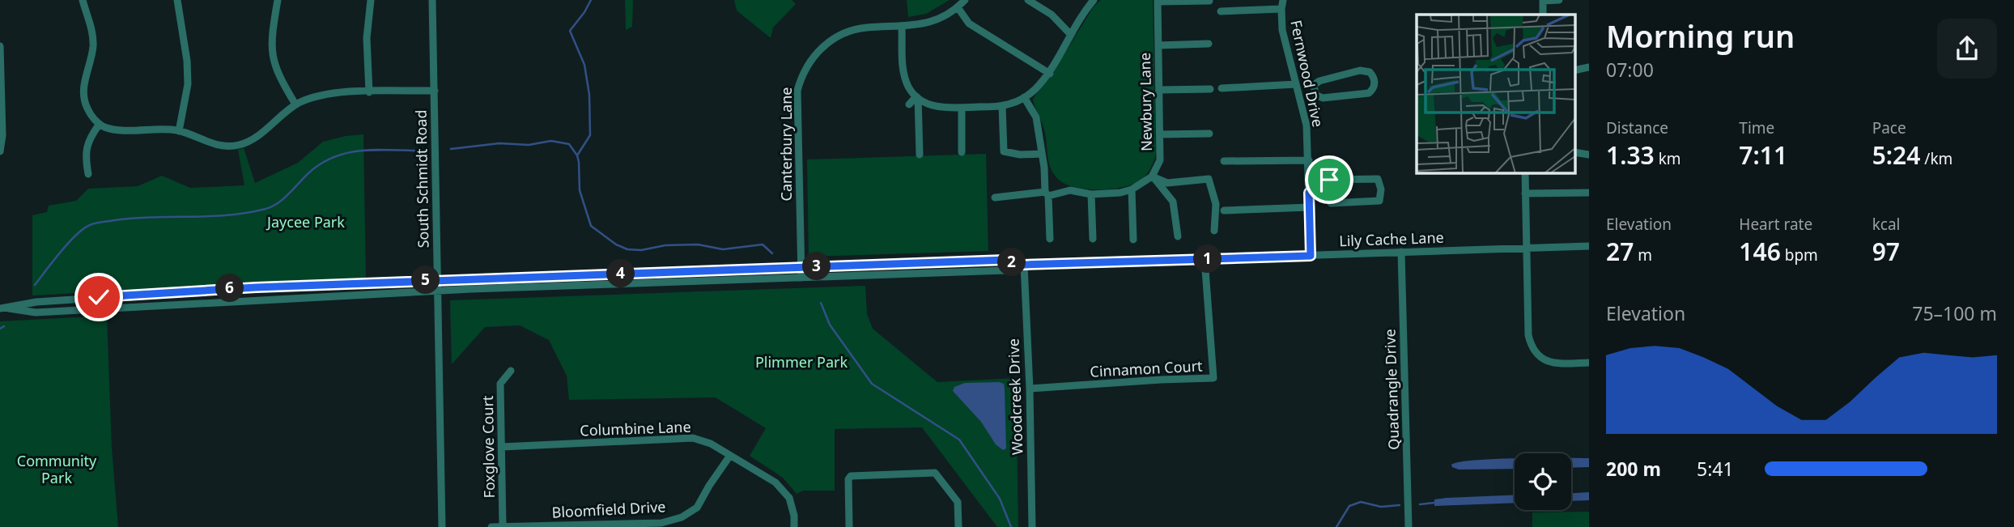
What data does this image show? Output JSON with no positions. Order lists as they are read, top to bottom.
{
  "streets": {
    "street": [
      "Fernwood Drive",
      "Newbury Lane",
      "Canterbury Lane",
      "South Schmidt Road",
      "Lily Cache Lane",
      "Cinnamon Court",
      "Quadrangle Drive",
      "Woodcreek Drive",
      "Columbine Lane",
      "Foxglove Court",
      "Bloomfield Drive"
    ]
  },
  "crossings": [
    ["Fernwood Drive", "Lily Cache Lane"],
    ["Canterbury Lane", "Lily Cache Lane"],
    ["South Schmidt Road", "Lily Cache Lane"],
    ["Lily Cache Lane", "Cinnamon Court"],
    ["Lily Cache Lane", "Quadrangle Drive"],
    ["Lily Cache Lane", "Woodcreek Drive"],
    ["Cinnamon Court", "Woodcreek Drive"],
    ["Columbine Lane", "Foxglove Court"],
    ["Columbine Lane", "Bloomfield Drive"],
    ["Foxglove Court", "Bloomfield Drive"]
  ],
  "parks": ["Jaycee Park", "Plimmer Park", "Community Park"],
  "page": {
    "heading": ["Morning run", "07:00"],
    "stats": [
      ["Distance", "1.33 km"],
      ["Time", "7:11"],
      ["Pace", "5:24 /km"],
      ["Elevation", "27 m"],
      ["Heart rate", "146 bpm"],
      ["kcal", "97"]
    ],
    "pins": [
      "1",
      "2",
      "3",
      "4",
      "5",
      "6"
    ],
    "chart": ["Elevation", "75–100 m"],
    "list": [
      {
        "name": "200 m",
        "note": "5:41"
      }
    ]
  }
}
